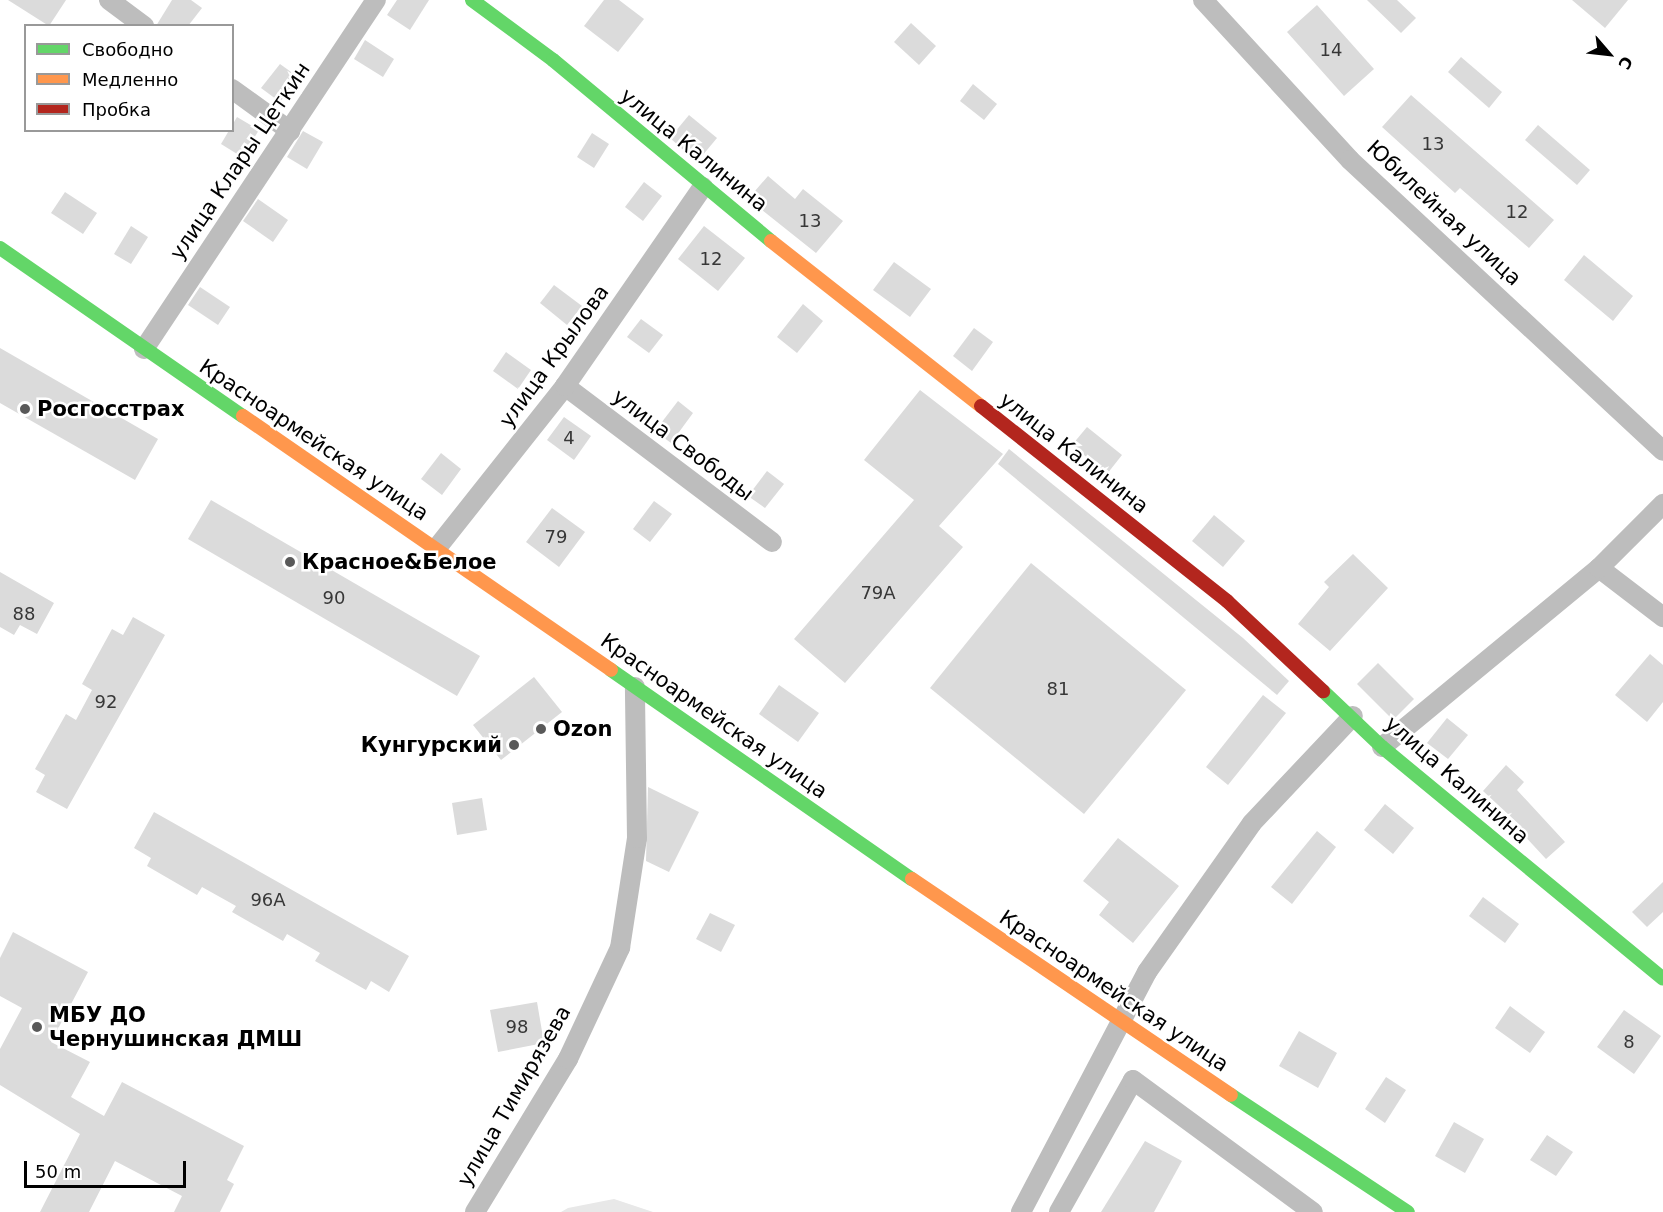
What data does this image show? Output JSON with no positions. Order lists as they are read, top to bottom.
{
  "streets": {
    "street": [
      "улица Калинина",
      "улица Клары Цеткин",
      "Юбилейная улица",
      "улица Крылова",
      "Красноармейская улица",
      "улица Свободы",
      "улица Тимирязева"
    ]
  },
  "crossings": [
    ["улица Калинина", "улица Крылова"],
    ["улица Клары Цеткин", "Красноармейская улица"],
    ["улица Крылова", "Красноармейская улица"],
    ["улица Крылова", "улица Свободы"],
    ["Красноармейская улица", "улица Тимирязева"]
  ],
  "places": [
    "Росгосстрах",
    "Красное&Белое",
    "Ozon",
    "Кунгурский",
    "МБУ ДО Чернушинская ДМШ"
  ],
  "house_numbers": [
    "14",
    "13",
    "12",
    "13",
    "12",
    "4",
    "79",
    "79А",
    "90",
    "88",
    "81",
    "92",
    "96А",
    "98",
    "8"
  ],
  "legend": ["Свободно", "Медленно", "Пробка"],
  "scale_bar": "50 m",
  "north": "bottom right"
}
